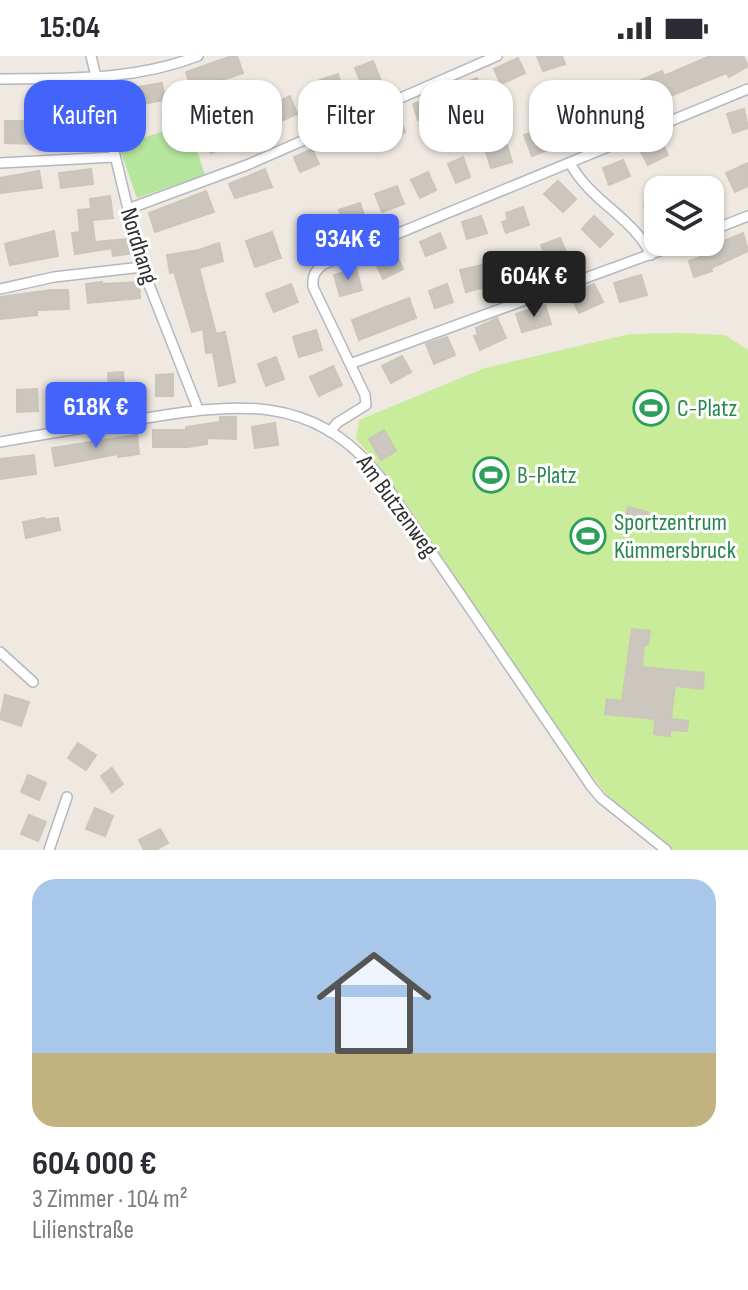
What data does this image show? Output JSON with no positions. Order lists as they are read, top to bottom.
{
  "streets": {
    "street": ["Nordhang", "Am Butzenweg"]
  },
  "crossings": [
    ["Nordhang", "Am Butzenweg"]
  ],
  "places": {
    "sports": ["C-Platz", "B-Platz", "Sportzentrum Kümmersbruck"]
  },
  "page": {
    "status": "15:04",
    "chip": [
      "Kaufen",
      "Mieten",
      "Filter",
      "Neu",
      "Wohnung"
    ],
    "price": ["934K €", "604K €", "618K €"],
    "list": [
      {
        "name": "604 000 €",
        "note": "3 Zimmer · 104 m² · Lilienstraße"
      }
    ]
  }
}
